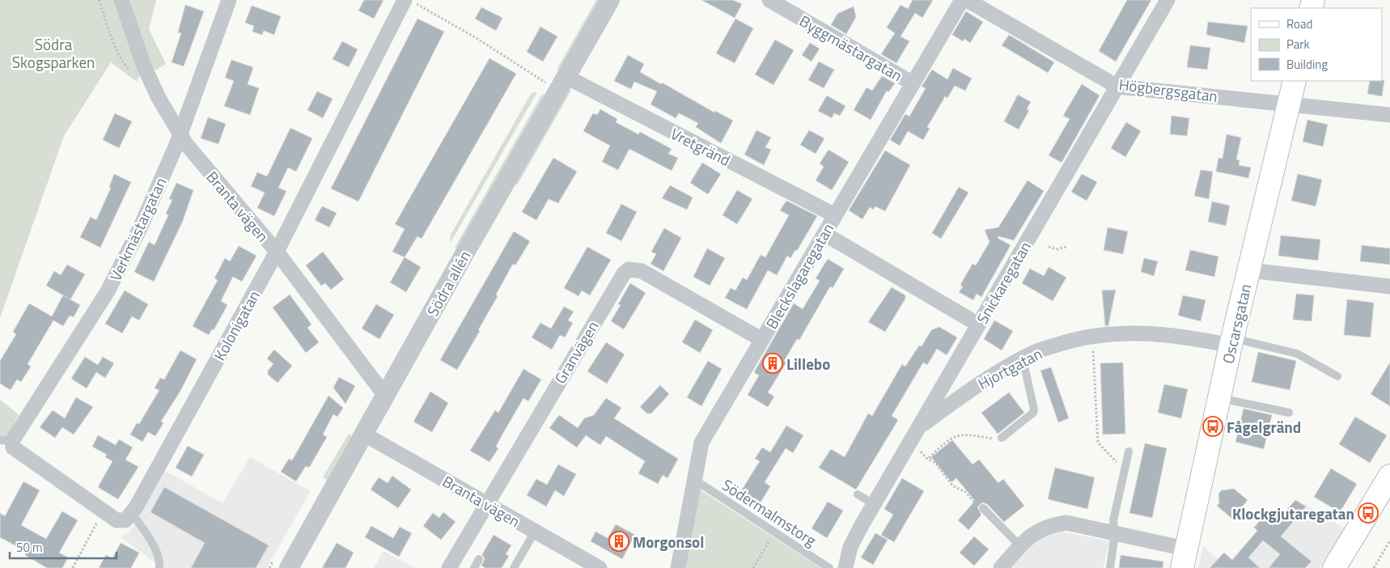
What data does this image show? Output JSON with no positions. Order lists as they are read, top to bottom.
{
  "streets": {
    "main road": ["Oscarsgatan"],
    "street": [
      "Byggmästargatan",
      "Högbergsgatan",
      "Vretgränd",
      "Branta vägen",
      "Verkmästargatan",
      "Bleckslagaregatan",
      "Snickaregatan",
      "Södra allén",
      "Kolonigatan",
      "Granvägen",
      "Hjortgatan"
    ],
    "lane": ["Södermalmstorg"]
  },
  "crossings": [
    ["Byggmästargatan", "Bleckslagaregatan"],
    ["Högbergsgatan", "Snickaregatan"],
    ["Högbergsgatan", "Oscarsgatan"],
    ["Vretgränd", "Bleckslagaregatan"],
    ["Vretgränd", "Södra allén"],
    ["Branta vägen", "Verkmästargatan"],
    ["Branta vägen", "Södra allén"],
    ["Branta vägen", "Kolonigatan"],
    ["Branta vägen", "Granvägen"],
    ["Bleckslagaregatan", "Granvägen"],
    ["Bleckslagaregatan", "Södermalmstorg"],
    ["Snickaregatan", "Hjortgatan"],
    ["Oscarsgatan", "Hjortgatan"]
  ],
  "parks": ["Södra Skogsparken"],
  "places": {
    "building": ["Lillebo", "Morgonsol"],
    "bus stop": ["Fågelgränd", "Klockgjutaregatan"]
  },
  "legend": ["Road", "Park", "Building"],
  "scale_bar": "50 m"
}
